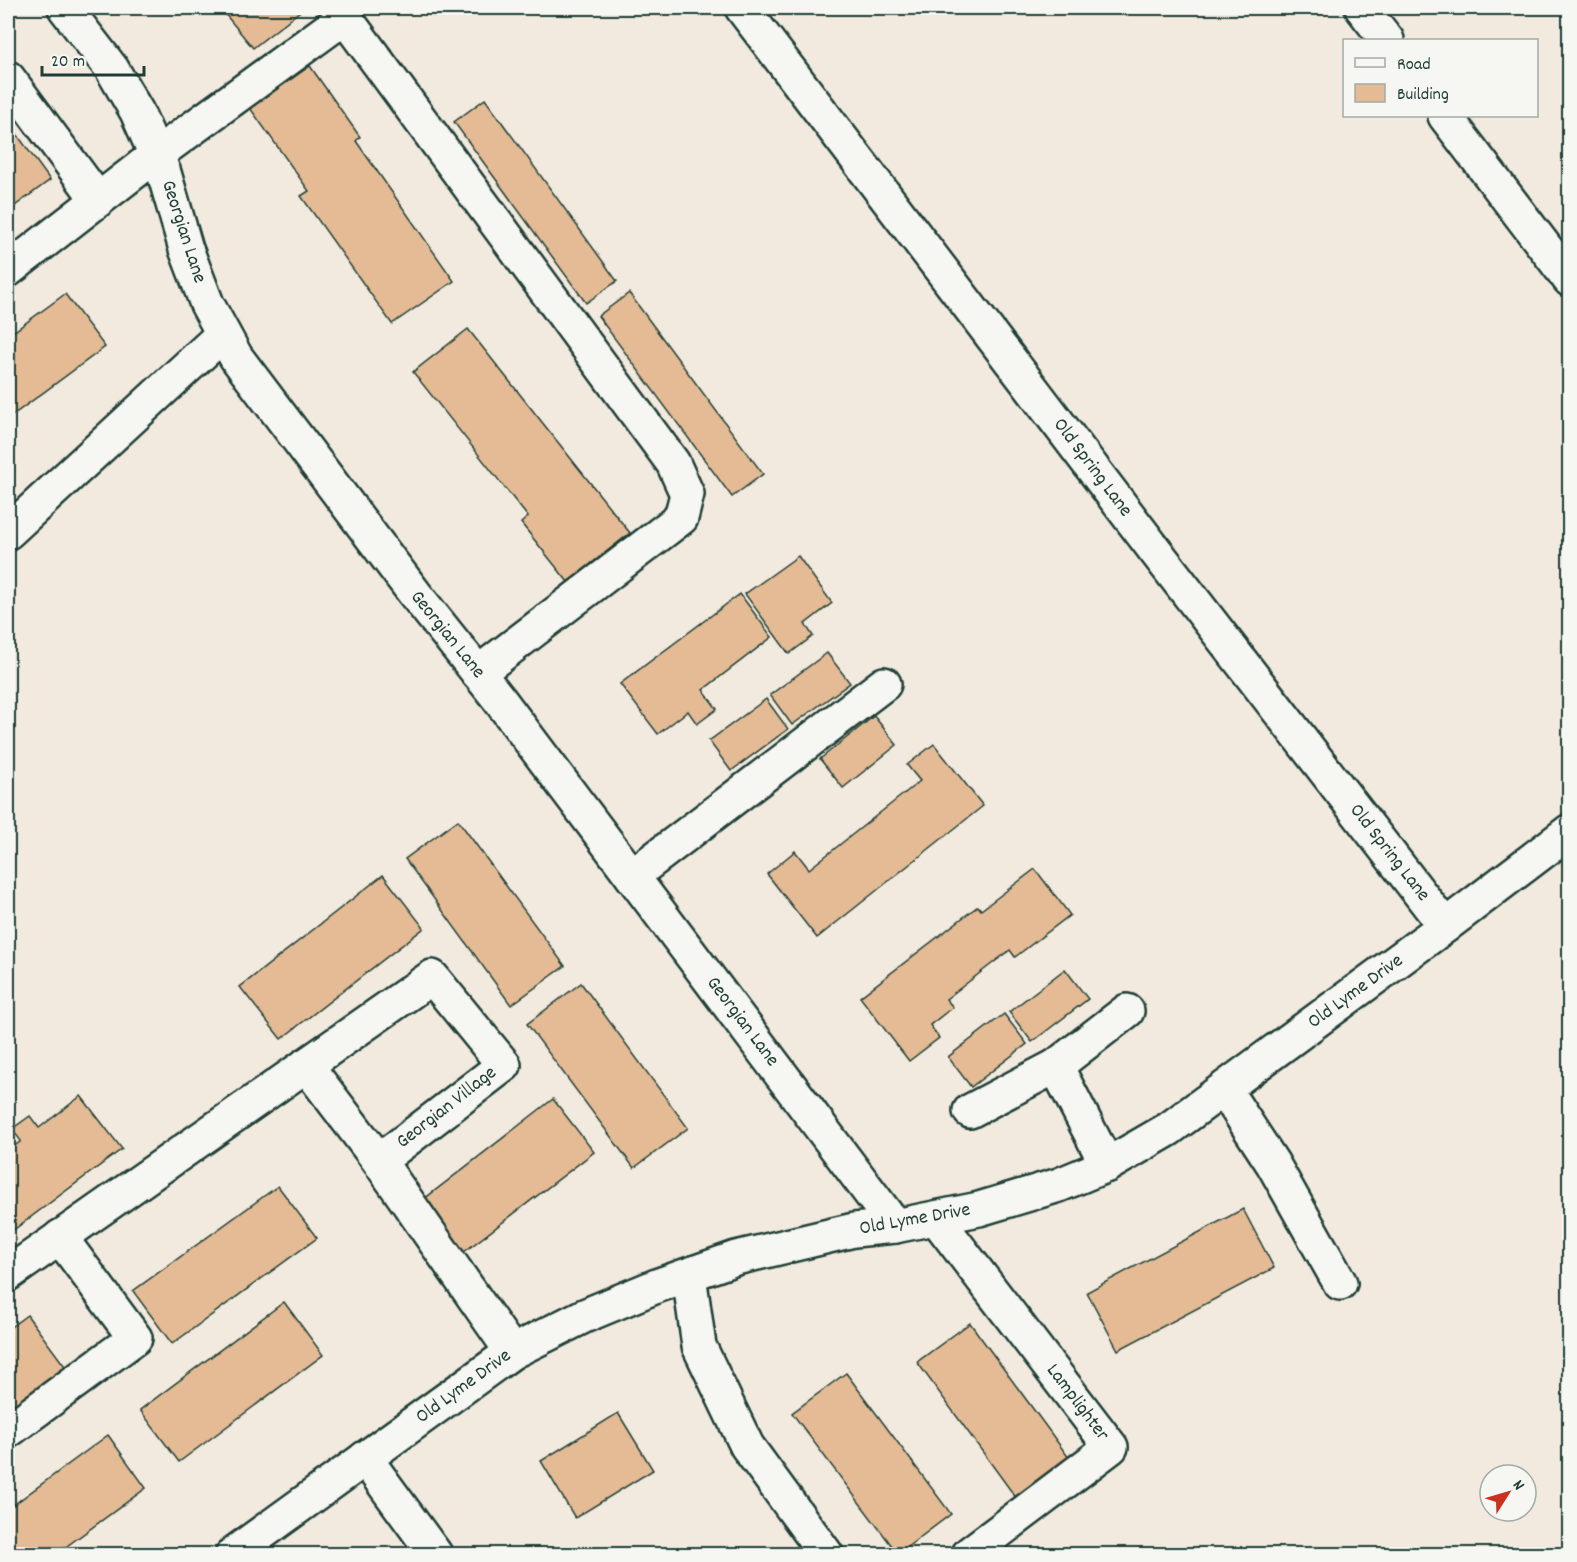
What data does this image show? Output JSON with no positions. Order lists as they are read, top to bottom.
{
  "streets": {
    "street": [
      "Georgian Lane",
      "Old Spring Lane",
      "Old Lyme Drive",
      "Georgian Village",
      "Lamplighter"
    ]
  },
  "crossings": [
    ["Georgian Lane", "Old Lyme Drive"],
    ["Old Spring Lane", "Old Lyme Drive"],
    ["Old Lyme Drive", "Georgian Village"],
    ["Old Lyme Drive", "Lamplighter"]
  ],
  "legend": ["Road", "Building"],
  "scale_bar": "20 m",
  "north": "top right"
}
